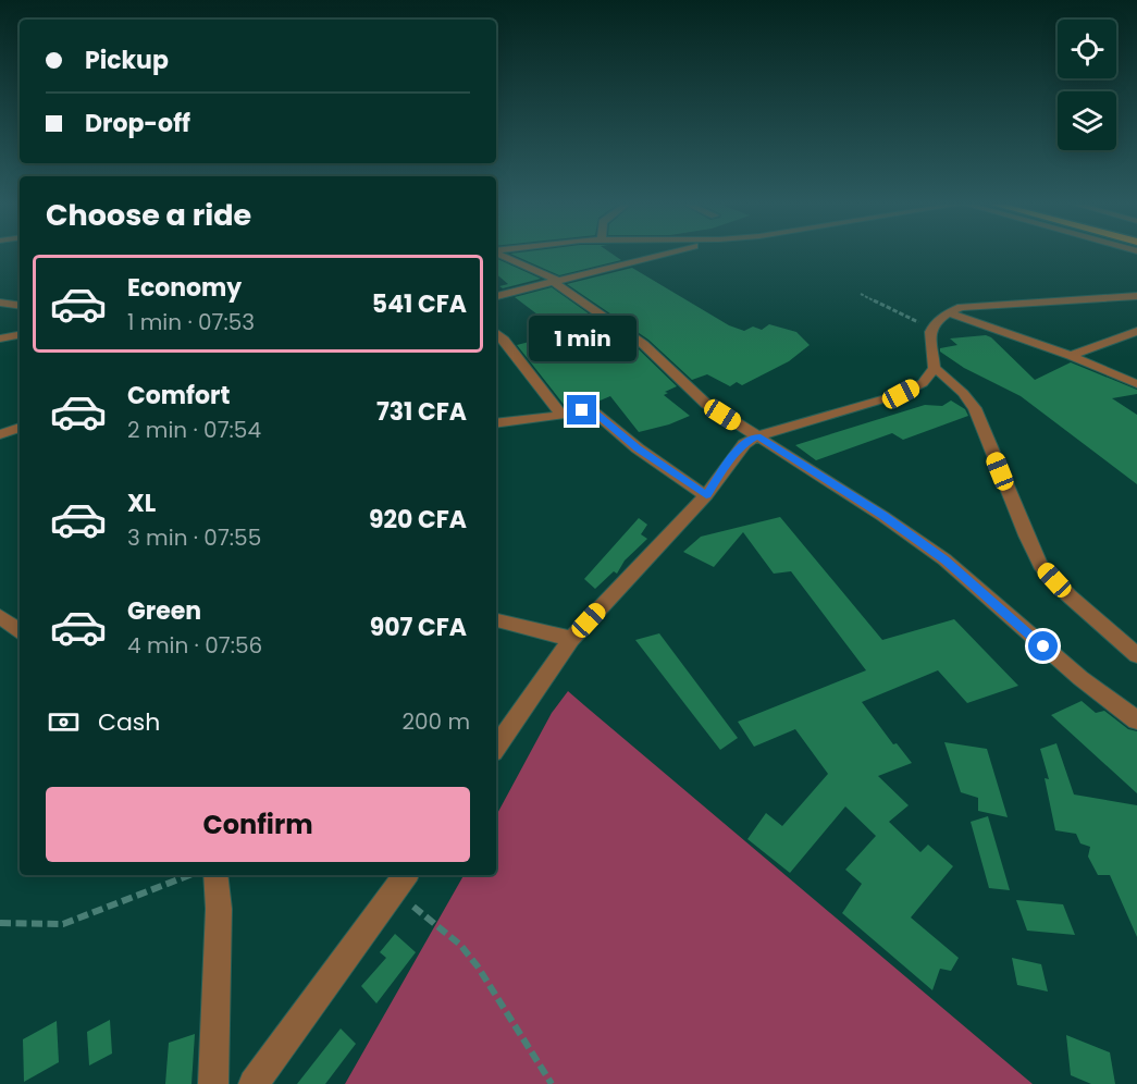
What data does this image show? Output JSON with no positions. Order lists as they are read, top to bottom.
{
  "page": {
    "banner": ["Pickup", "Drop-off"],
    "heading": "Choose a ride",
    "list": [
      {
        "name": "Economy",
        "note": "1 min · 07:53",
        "value": "541 CFA"
      },
      {
        "name": "Comfort",
        "note": "2 min · 07:54",
        "value": "731 CFA"
      },
      {
        "name": "XL",
        "note": "3 min · 07:55",
        "value": "920 CFA"
      },
      {
        "name": "Green",
        "note": "4 min · 07:56",
        "value": "907 CFA"
      }
    ],
    "bubble": "1 min",
    "pay": ["Cash", "200 m"],
    "buttons": "Confirm"
  }
}
